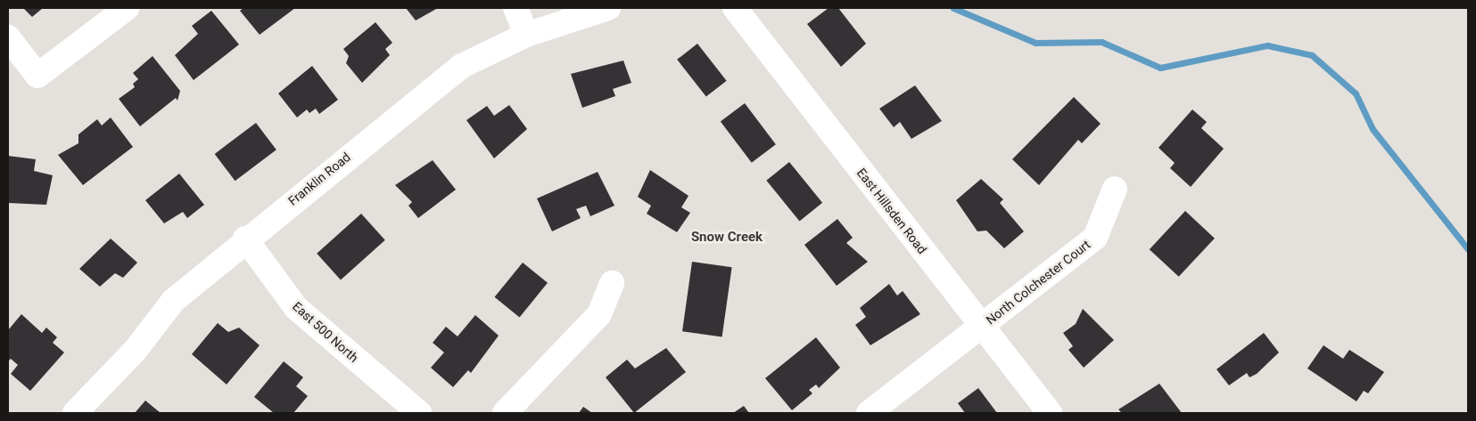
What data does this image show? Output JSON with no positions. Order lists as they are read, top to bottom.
{
  "streets": {
    "street": [
      "Franklin Road",
      "East Hillsden Road",
      "North Colchester Court",
      "East 500 North"
    ]
  },
  "crossings": [
    ["Franklin Road", "East 500 North"],
    ["East Hillsden Road", "North Colchester Court"]
  ],
  "districts": ["Snow Creek"]
}
